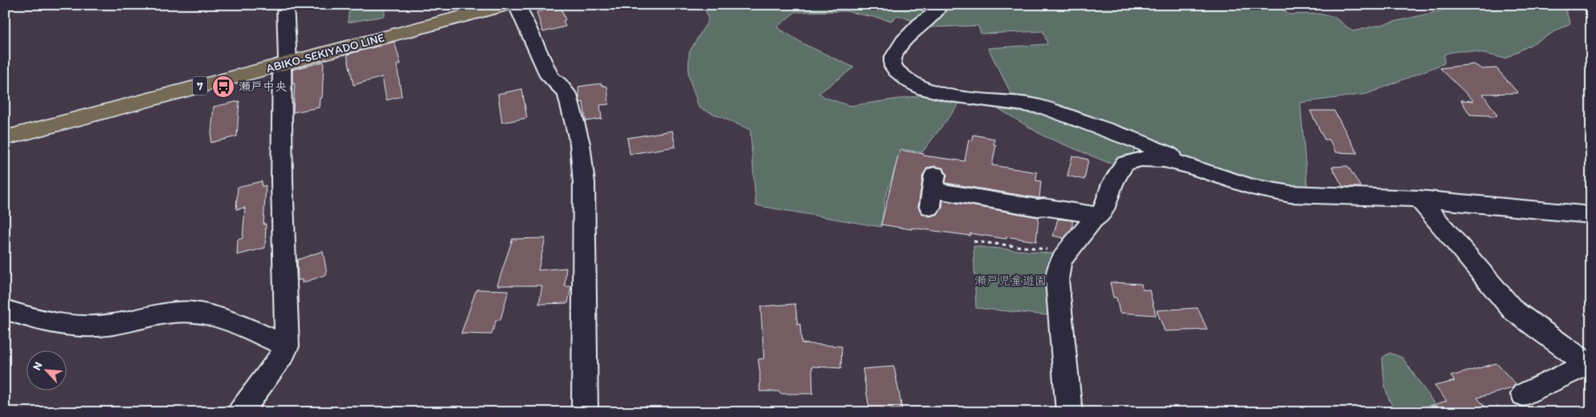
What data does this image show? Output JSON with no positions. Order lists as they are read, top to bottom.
{
  "streets": {
    "main road": ["ABIKO-SEKIYADO LINE", "7"]
  },
  "parks": ["瀬戸児童遊園"],
  "places": {
    "bus stop": ["瀬戸中央"]
  },
  "north": "top left"
}
